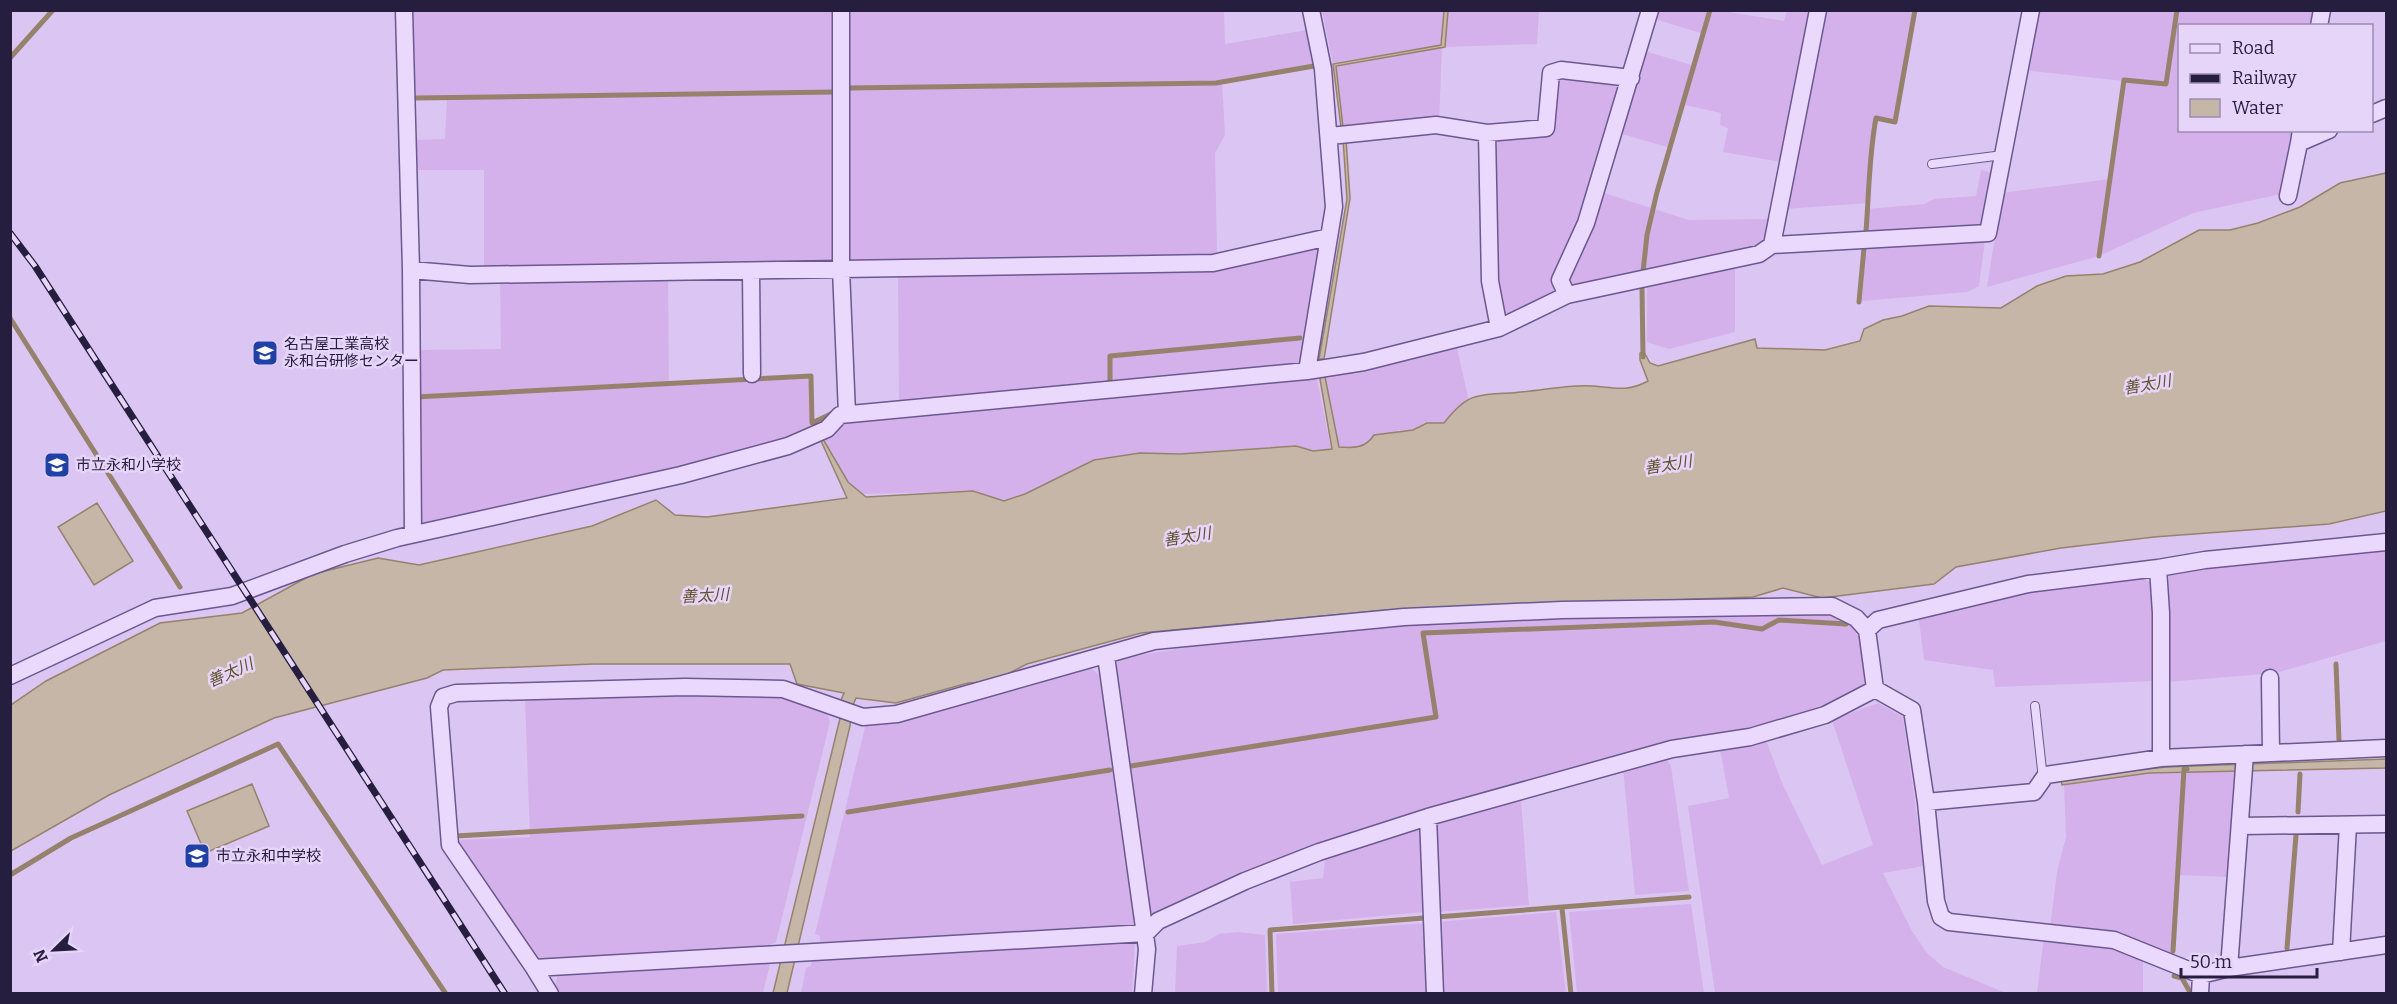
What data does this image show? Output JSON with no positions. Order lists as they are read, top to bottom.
{
  "water": ["善太川"],
  "places": {
    "school or university": ["名古屋工業高校 永和台研修センター", "市立永和小学校", "市立永和中学校"]
  },
  "legend": ["Road", "Railway", "Water"],
  "scale_bar": "50 m",
  "north": "bottom left"
}
